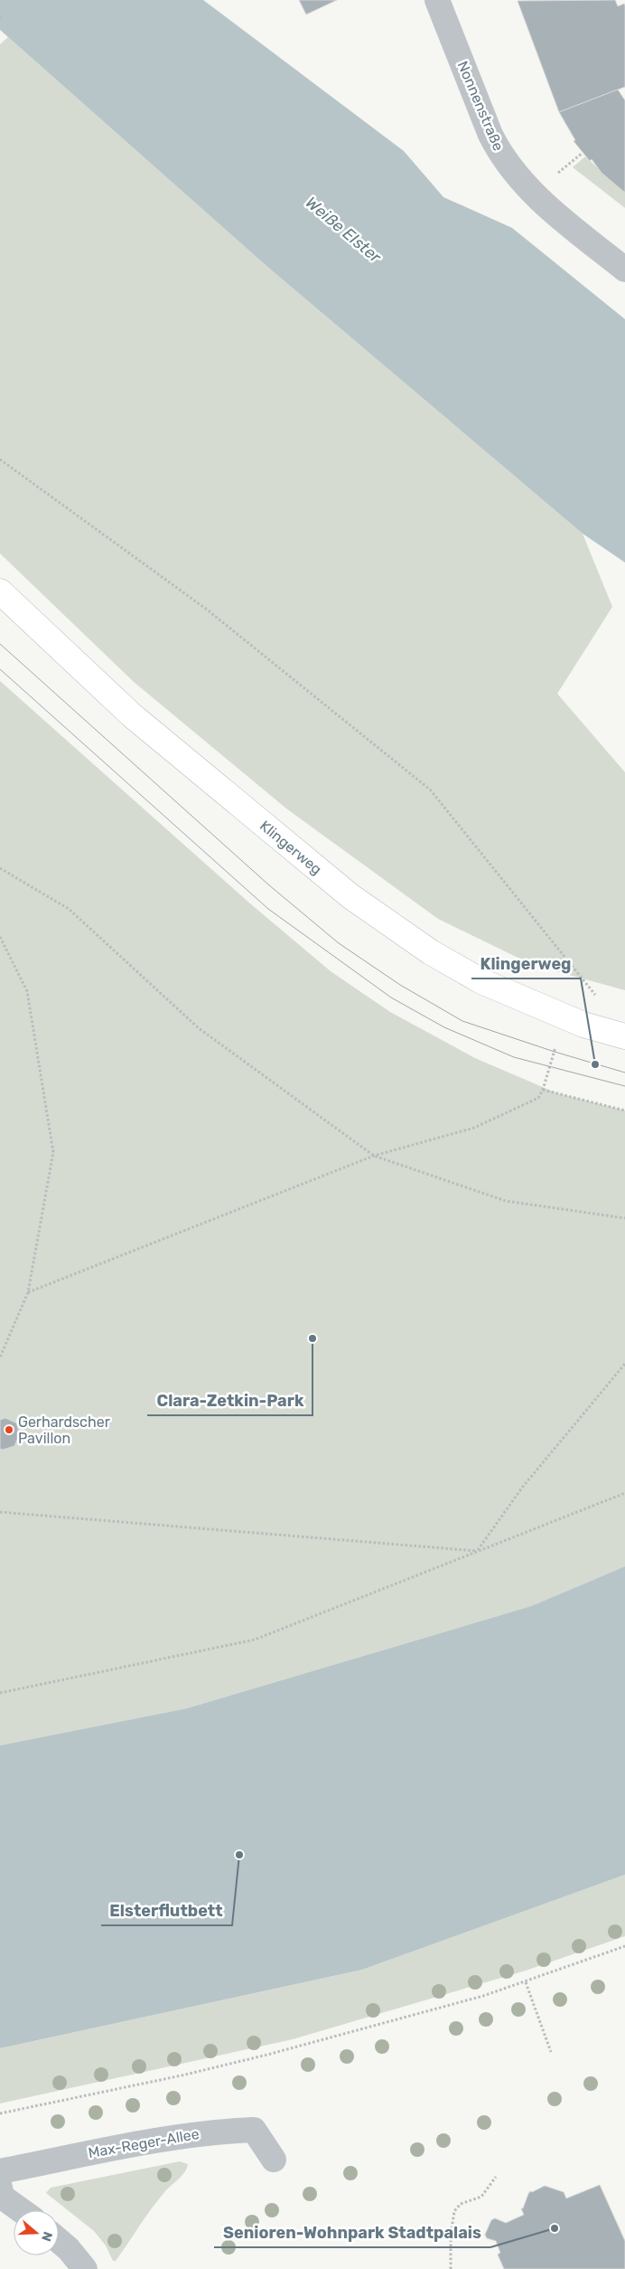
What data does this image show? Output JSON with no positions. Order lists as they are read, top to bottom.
{
  "streets": {
    "main road": ["Klingerweg"],
    "street": ["Nonnenstraße", "Max-Reger-Allee"]
  },
  "water": ["Weiße Elster"],
  "places": [
    "Klingerweg",
    "Clara-Zetkin-Park",
    "Gerhardscher Pavillon",
    "Elsterflutbett",
    "Senioren-Wohnpark Stadtpalais"
  ],
  "north": "right"
}
